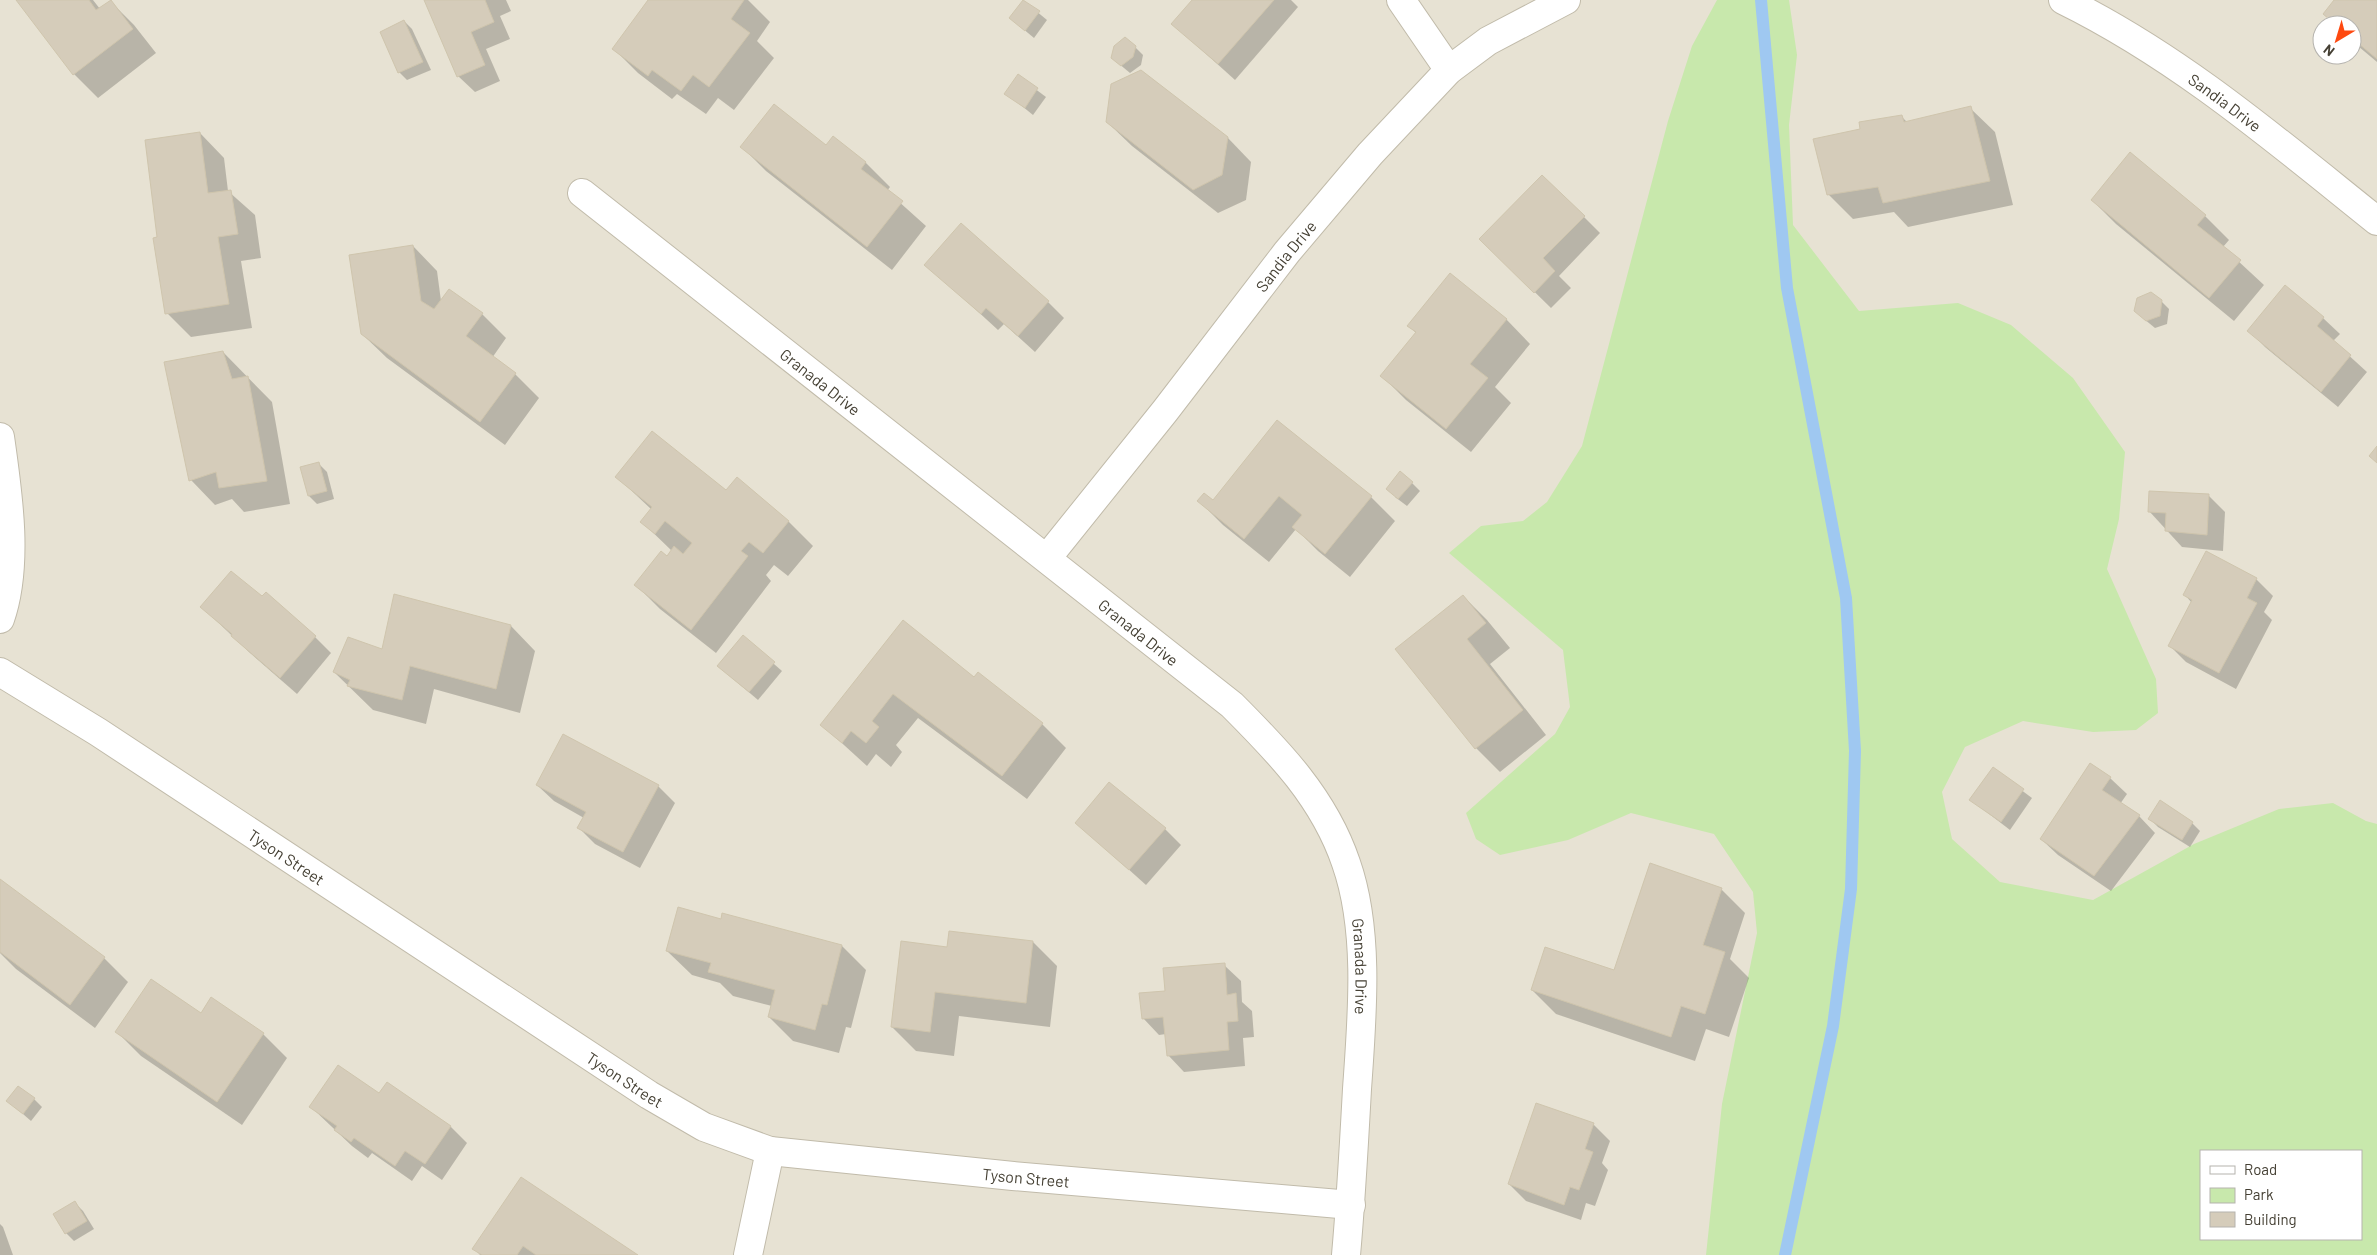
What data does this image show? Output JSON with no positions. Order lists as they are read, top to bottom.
{
  "streets": {
    "street": ["Sandia Drive", "Granada Drive", "Tyson Street"]
  },
  "crossings": [
    ["Sandia Drive", "Granada Drive"],
    ["Granada Drive", "Tyson Street"]
  ],
  "legend": ["Road", "Park", "Building"],
  "north": "bottom left"
}
